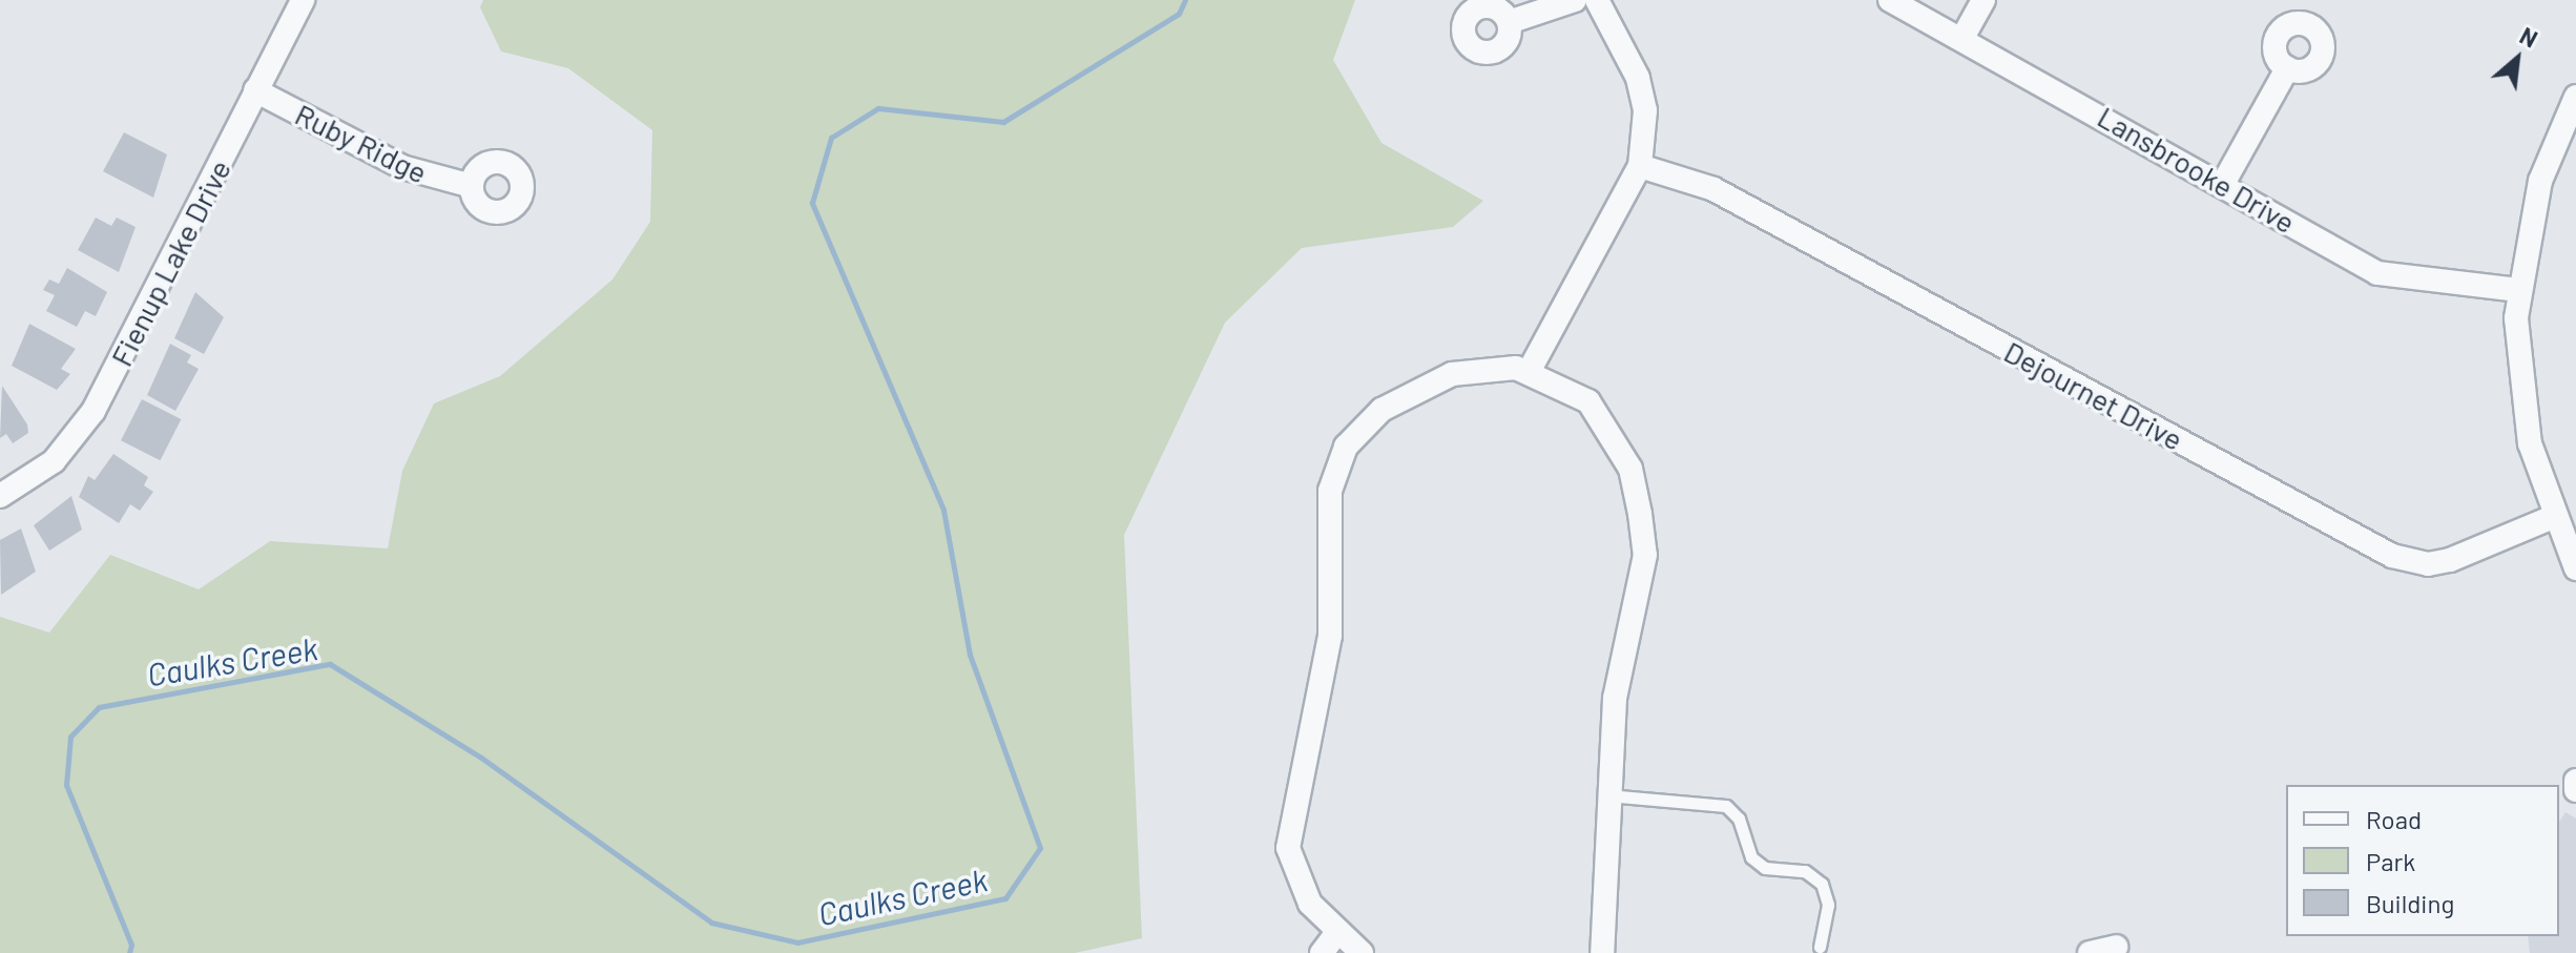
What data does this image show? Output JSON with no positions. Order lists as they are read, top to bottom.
{
  "streets": {
    "street": [
      "Ruby Ridge",
      "Lansbrooke Drive",
      "Fienup Lake Drive",
      "Dejournet Drive"
    ]
  },
  "crossings": [
    ["Ruby Ridge", "Fienup Lake Drive"]
  ],
  "water": ["Caulks Creek"],
  "legend": ["Road", "Park", "Building"],
  "north": "top right"
}
